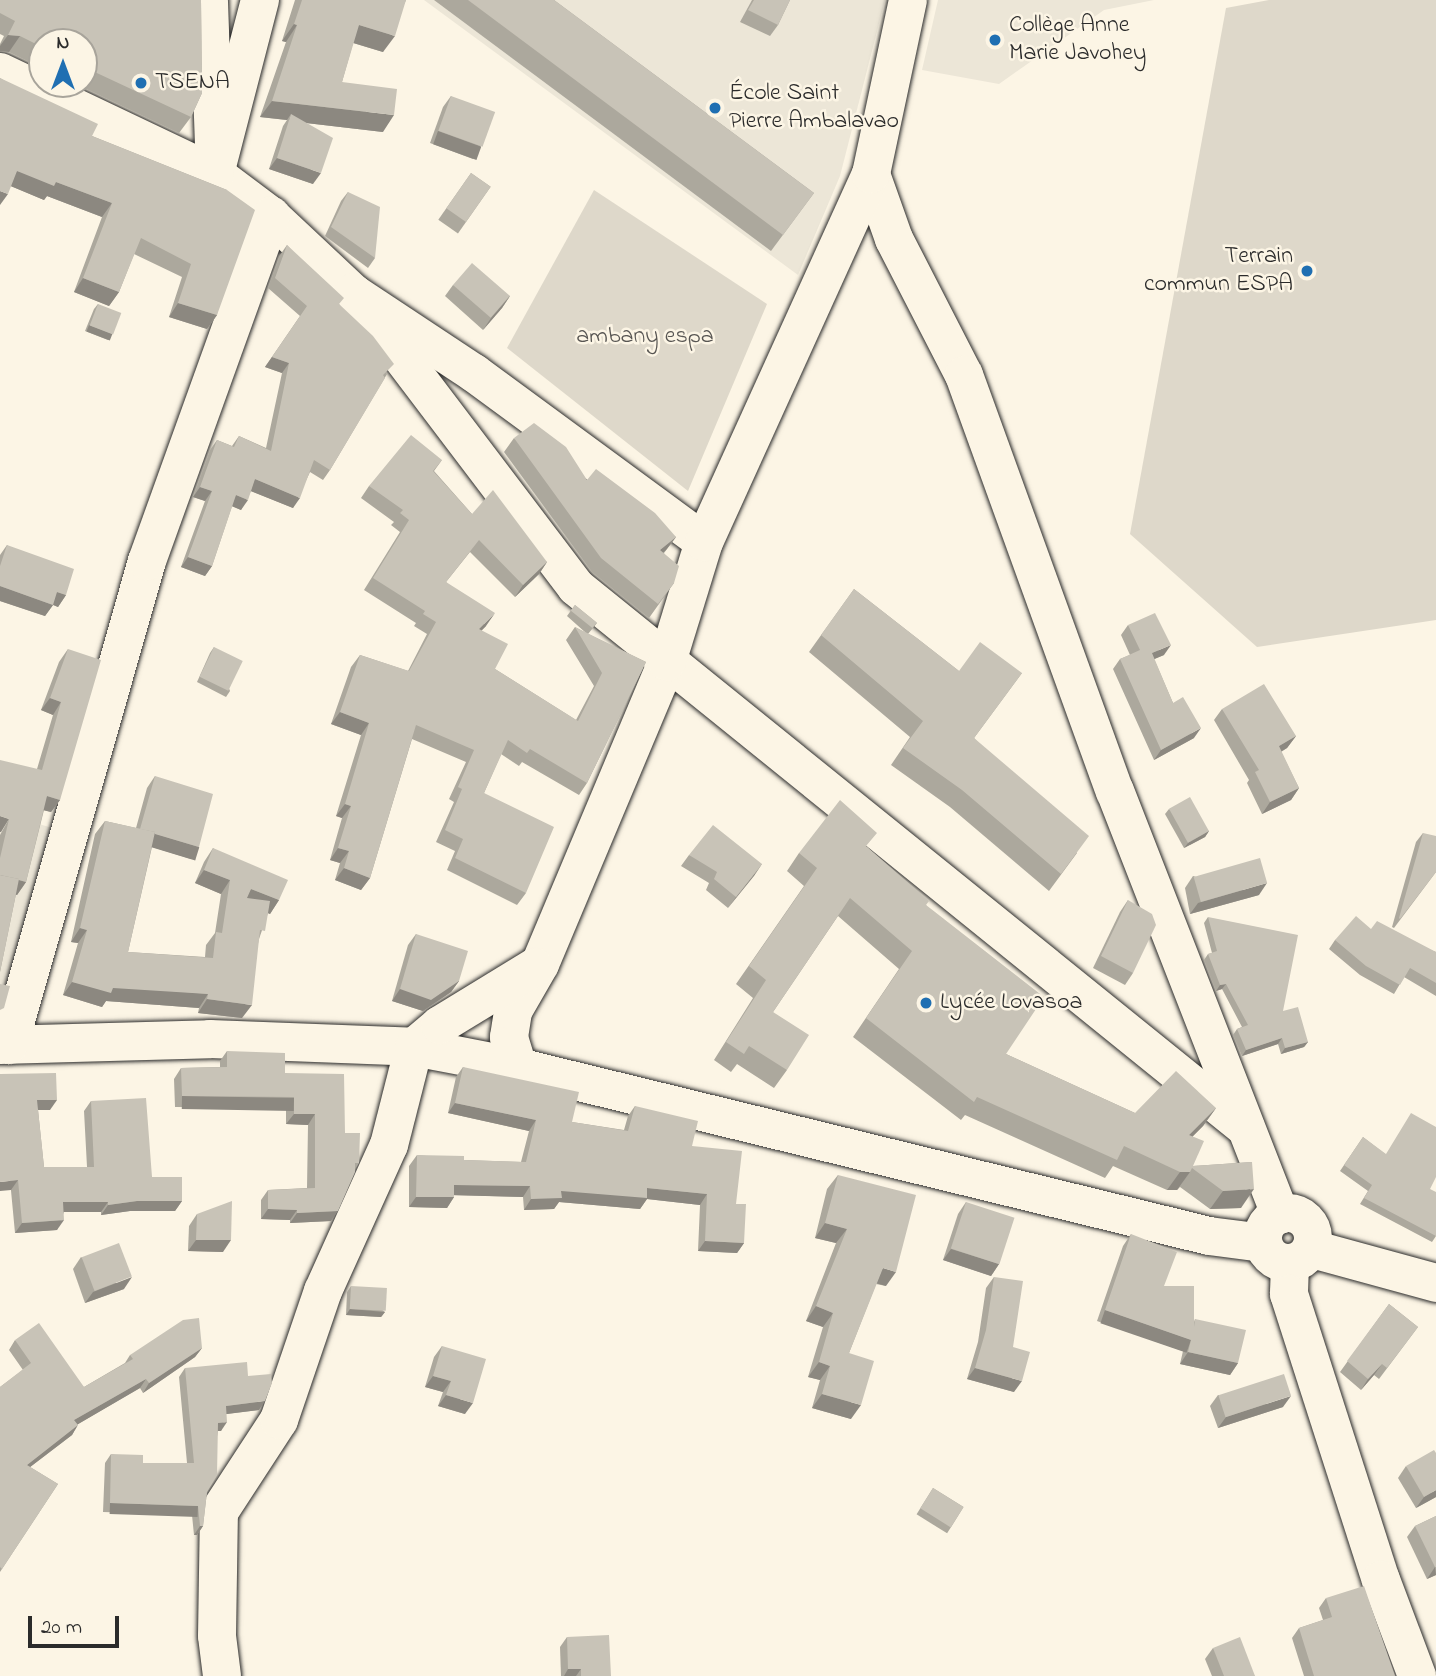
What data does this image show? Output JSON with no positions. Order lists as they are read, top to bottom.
{
  "parks": ["ambany espa"],
  "places": [
    "Collège Anne Marie Javohey",
    "TSENA",
    "École Saint Pierre Ambalavao",
    "Terrain commun ESPA",
    "Lycée Lovasoa"
  ],
  "scale_bar": "20 m",
  "north": "top"
}
